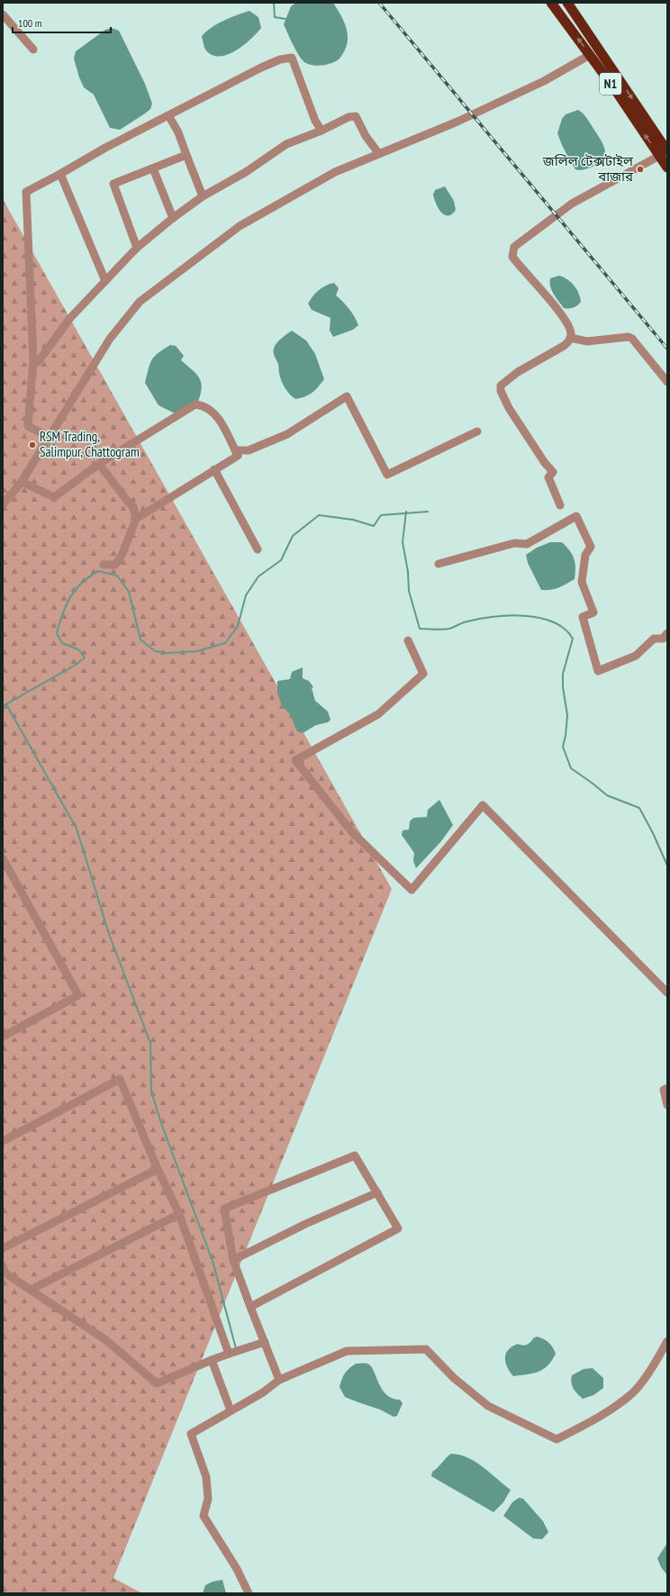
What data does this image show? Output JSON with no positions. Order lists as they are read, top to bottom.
{
  "streets": {
    "highway": ["N1"]
  },
  "places": ["জলিল টেক্সটাইল বাজার", "RSM Trading, Salimpur, Chattogram"],
  "scale_bar": "100 m"
}
